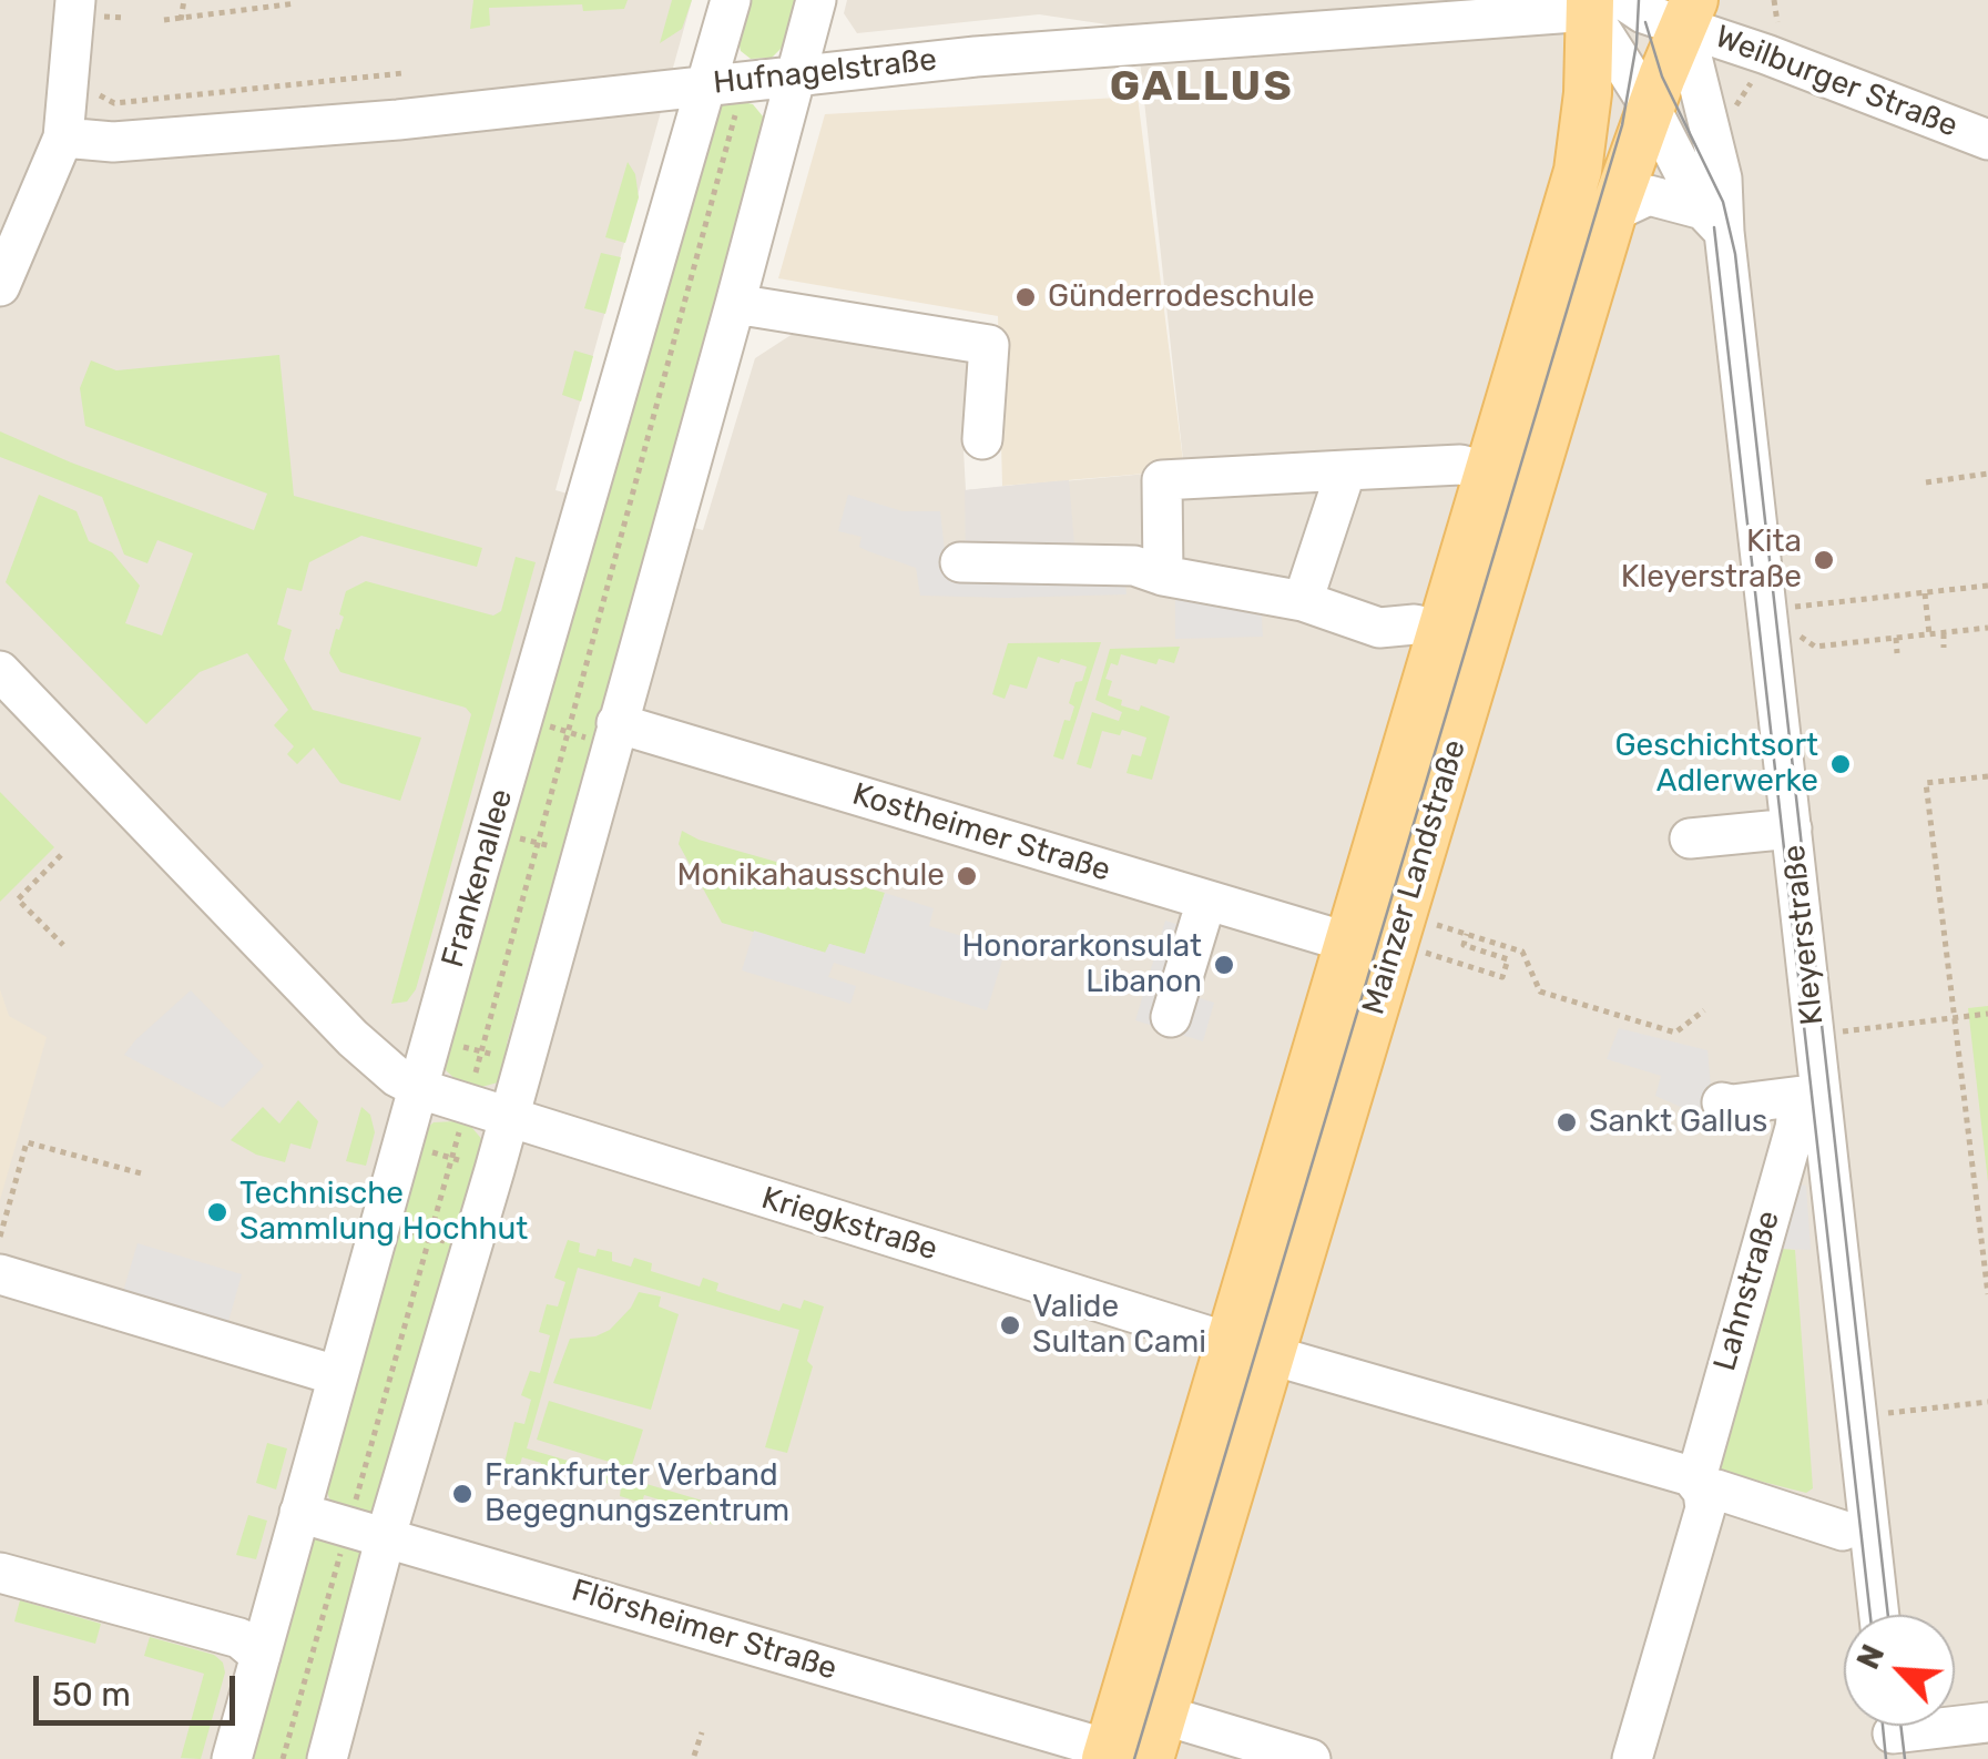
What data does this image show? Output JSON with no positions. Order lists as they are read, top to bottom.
{
  "streets": {
    "main road": ["Mainzer Landstraße"],
    "street": [
      "Hufnagelstraße",
      "Weilburger Straße",
      "Kostheimer Straße",
      "Frankenallee",
      "Kleyerstraße",
      "Kriegkstraße",
      "Lahnstraße",
      "Flörsheimer Straße"
    ]
  },
  "crossings": [
    ["Hufnagelstraße", "Weilburger Straße"],
    ["Hufnagelstraße", "Mainzer Landstraße"],
    ["Hufnagelstraße", "Frankenallee"],
    ["Hufnagelstraße", "Kleyerstraße"],
    ["Weilburger Straße", "Mainzer Landstraße"],
    ["Weilburger Straße", "Kleyerstraße"],
    ["Kostheimer Straße", "Mainzer Landstraße"],
    ["Mainzer Landstraße", "Kleyerstraße"],
    ["Mainzer Landstraße", "Kriegkstraße"],
    ["Mainzer Landstraße", "Flörsheimer Straße"],
    ["Frankenallee", "Kriegkstraße"],
    ["Frankenallee", "Flörsheimer Straße"],
    ["Kleyerstraße", "Lahnstraße"],
    ["Kriegkstraße", "Lahnstraße"]
  ],
  "districts": ["GALLUS"],
  "places": [
    "Günderrodeschule",
    "Kita Kleyerstraße",
    "Geschichtsort Adlerwerke",
    "Monikahausschule",
    "Honorarkonsulat Libanon",
    "Sankt Gallus",
    "Technische Sammlung Hochhut",
    "Valide Sultan Cami",
    "Frankfurter Verband Begegnungszentrum"
  ],
  "scale_bar": "50 m",
  "north": "top left"
}
